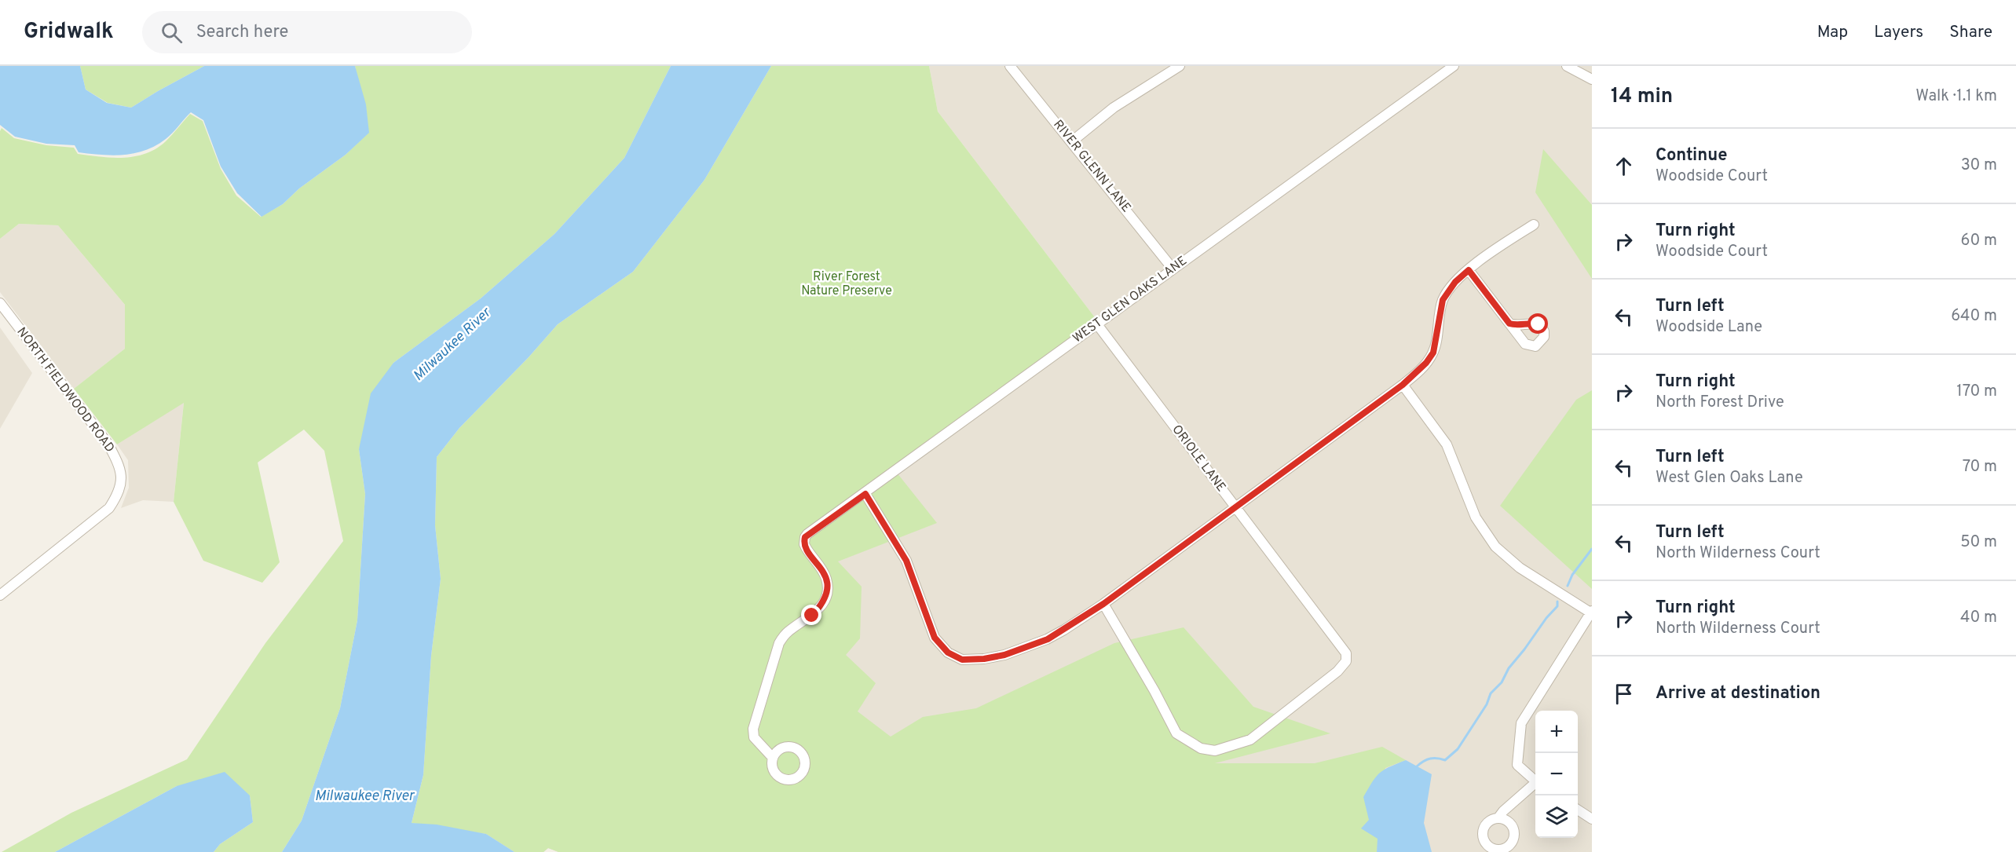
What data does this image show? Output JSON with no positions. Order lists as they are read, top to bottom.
{
  "streets": {
    "street": [
      "RIVER GLENN LANE",
      "WEST GLEN OAKS LANE",
      "NORTH FIELDWOOD ROAD",
      "ORIOLE LANE"
    ]
  },
  "crossings": [
    ["RIVER GLENN LANE", "WEST GLEN OAKS LANE"],
    ["WEST GLEN OAKS LANE", "ORIOLE LANE"]
  ],
  "water": ["Milwaukee River"],
  "parks": ["River Forest Nature Preserve"],
  "page": {
    "header": "Gridwalk",
    "search": "Search here",
    "nav": ["Map", "Layers", "Share"],
    "heading": ["14 min", "Walk · 1.1 km"],
    "list": [
      ["Continue", "Woodside Court", "30 m"],
      ["Turn right", "Woodside Court", "60 m"],
      ["Turn left", "Woodside Lane", "640 m"],
      ["Turn right", "North Forest Drive", "170 m"],
      ["Turn left", "West Glen Oaks Lane", "70 m"],
      ["Turn left", "North Wilderness Court", "50 m"],
      ["Turn right", "North Wilderness Court", "40 m"],
      "Arrive at destination"
    ],
    "map_buttons": ["+", "−"]
  }
}
